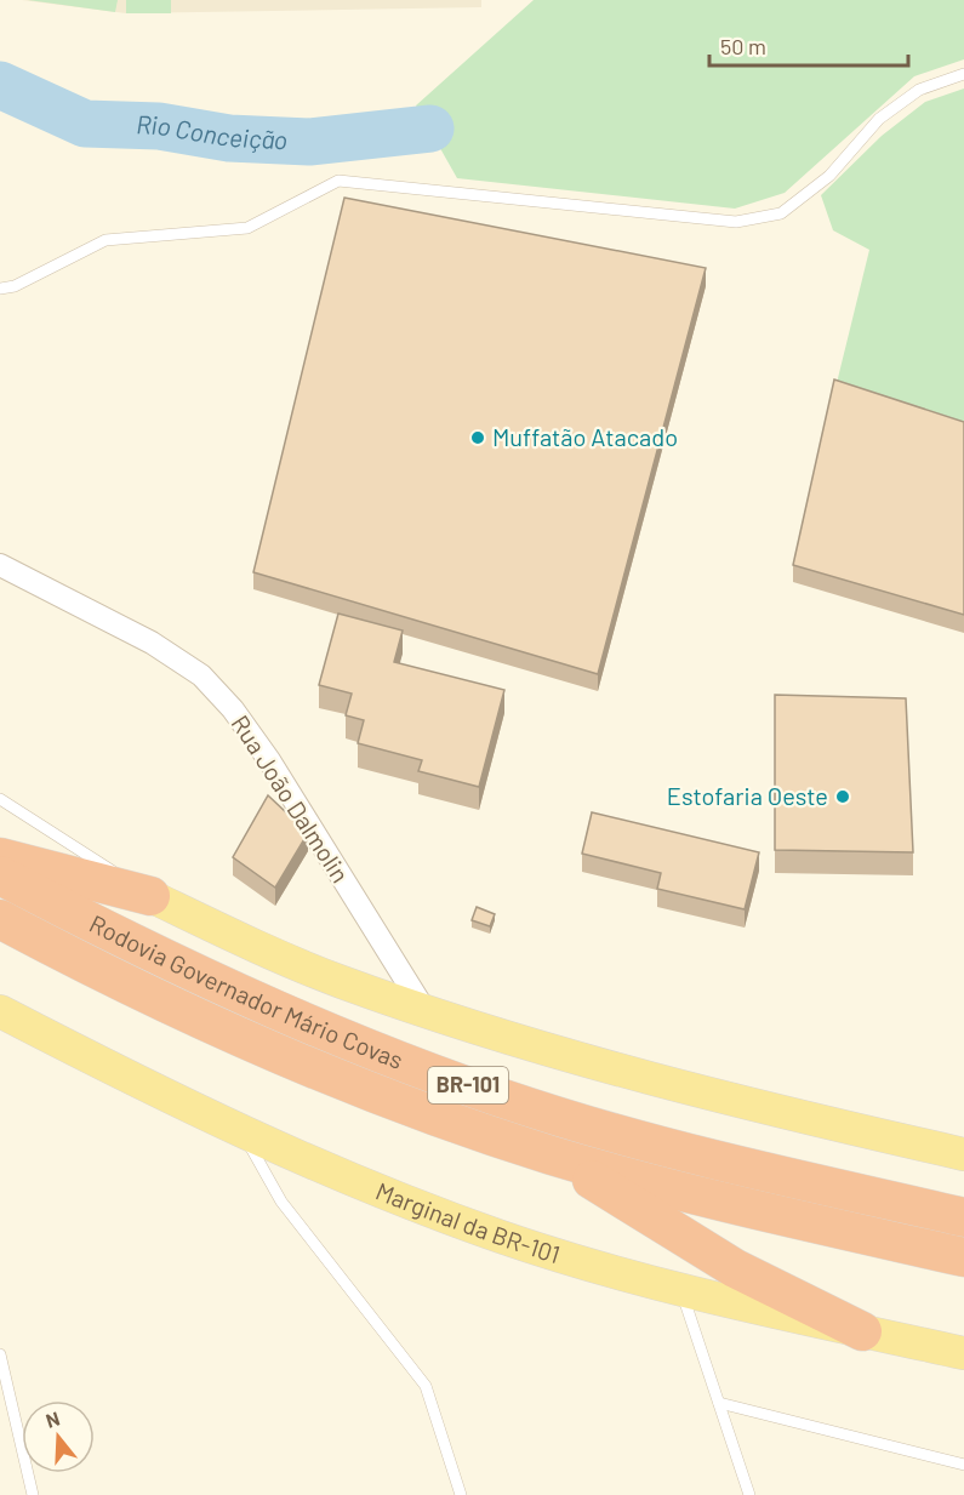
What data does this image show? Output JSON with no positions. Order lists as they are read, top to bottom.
{
  "streets": {
    "highway": ["Rodovia Governador Mário Covas", "BR-101"],
    "main road": ["Marginal da BR-101"],
    "street": ["Rua João Dalmolin"]
  },
  "water": ["Rio Conceição"],
  "places": ["Muffatão Atacado", "Estofaria Oeste"],
  "scale_bar": "50 m",
  "north": "top"
}
